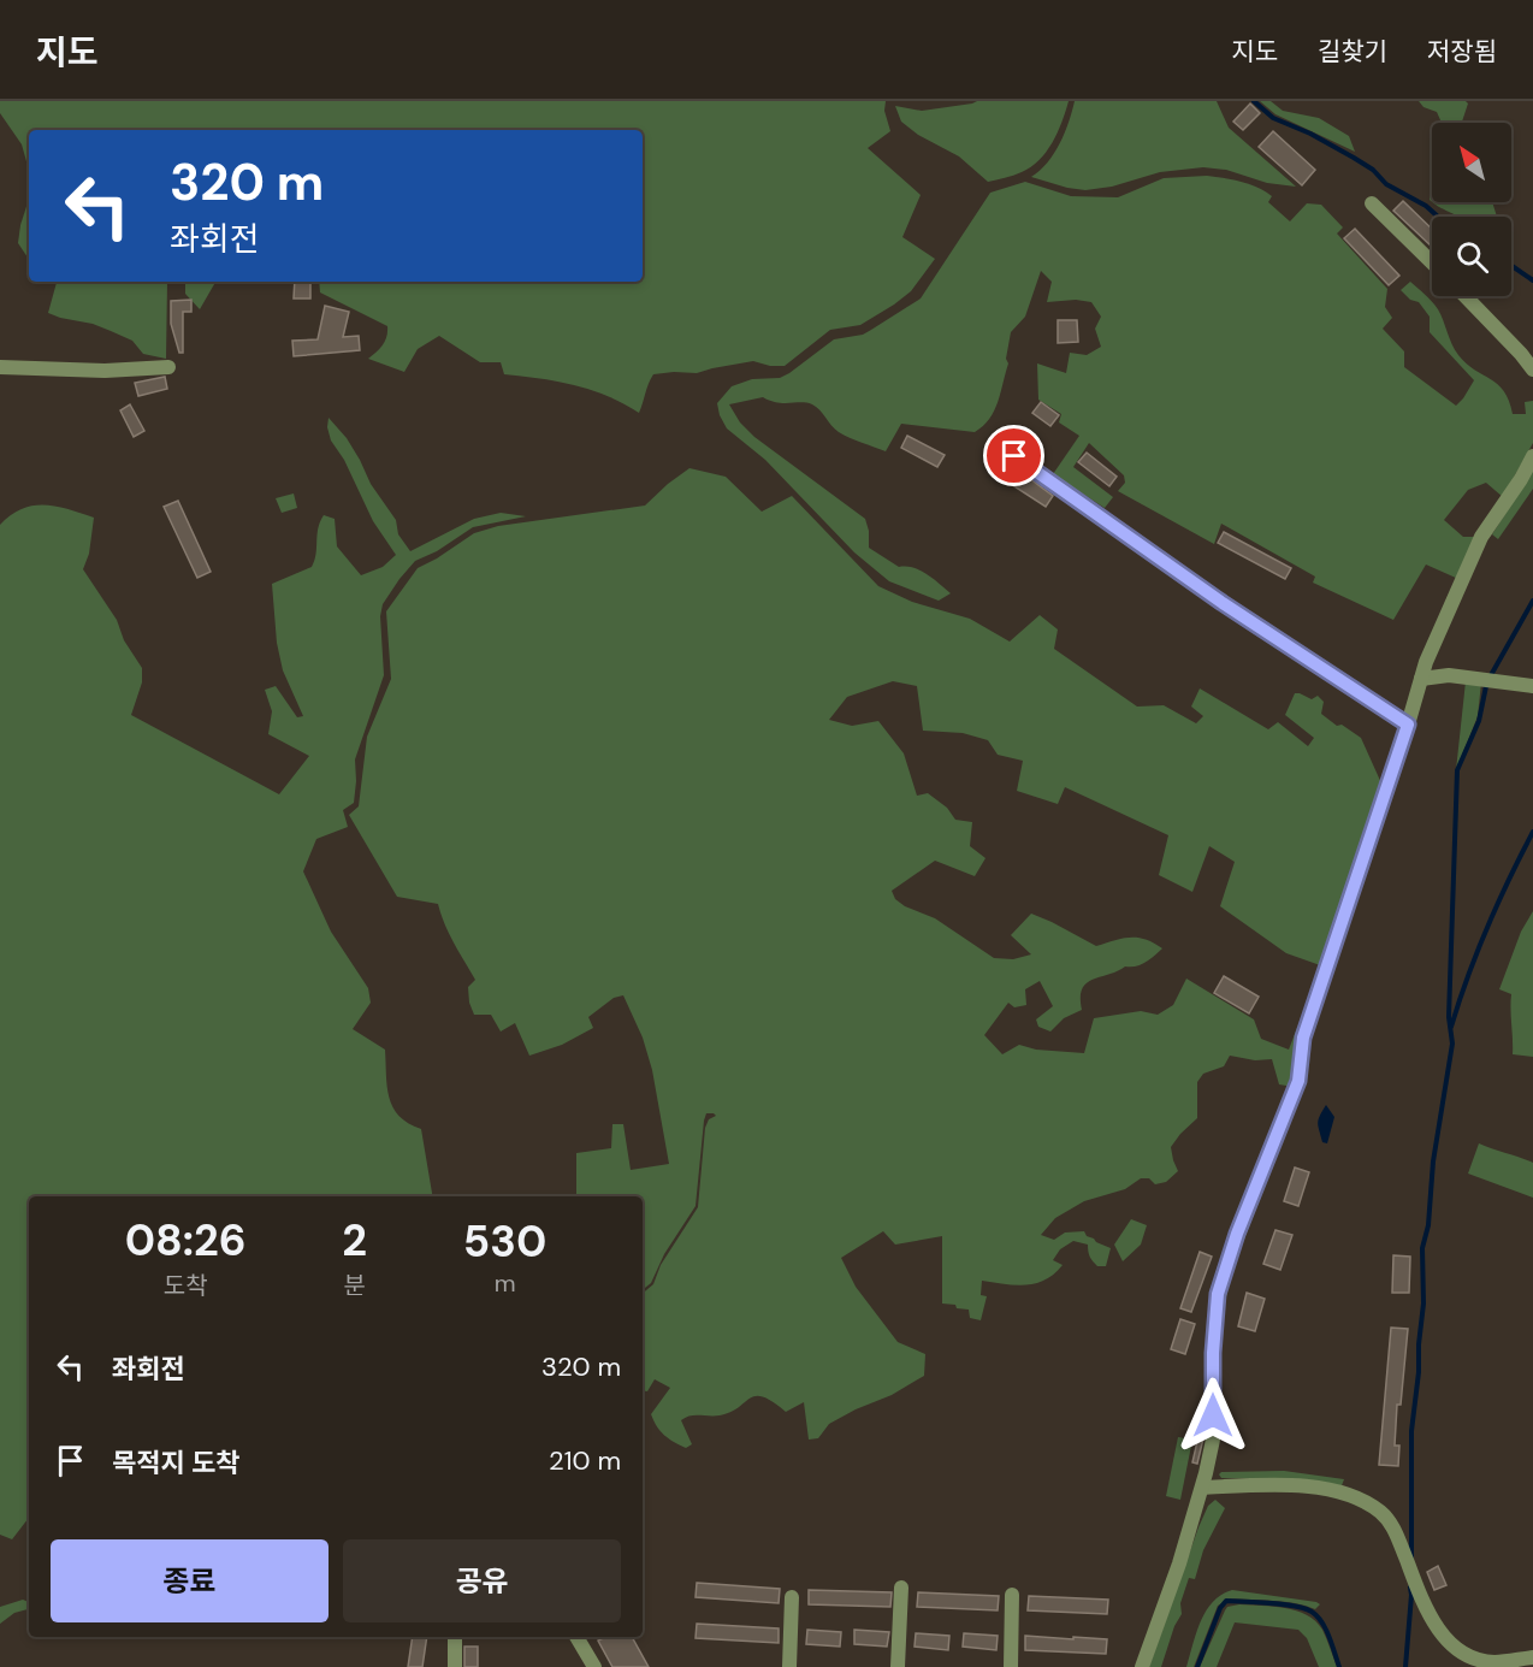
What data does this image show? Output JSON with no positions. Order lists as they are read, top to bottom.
{
  "north": "top left",
  "page": {
    "header": "지도",
    "nav": ["지도", "길찾기", "저장됨"],
    "turn": ["320 m", "좌회전"],
    "eta": [
      "08:26",
      "도착",
      "2",
      "분",
      "530",
      "m"
    ],
    "list": [
      {
        "name": "좌회전",
        "value": "320 m"
      },
      {
        "name": "목적지 도착",
        "value": "210 m"
      }
    ],
    "buttons": ["종료", "공유"]
  }
}
